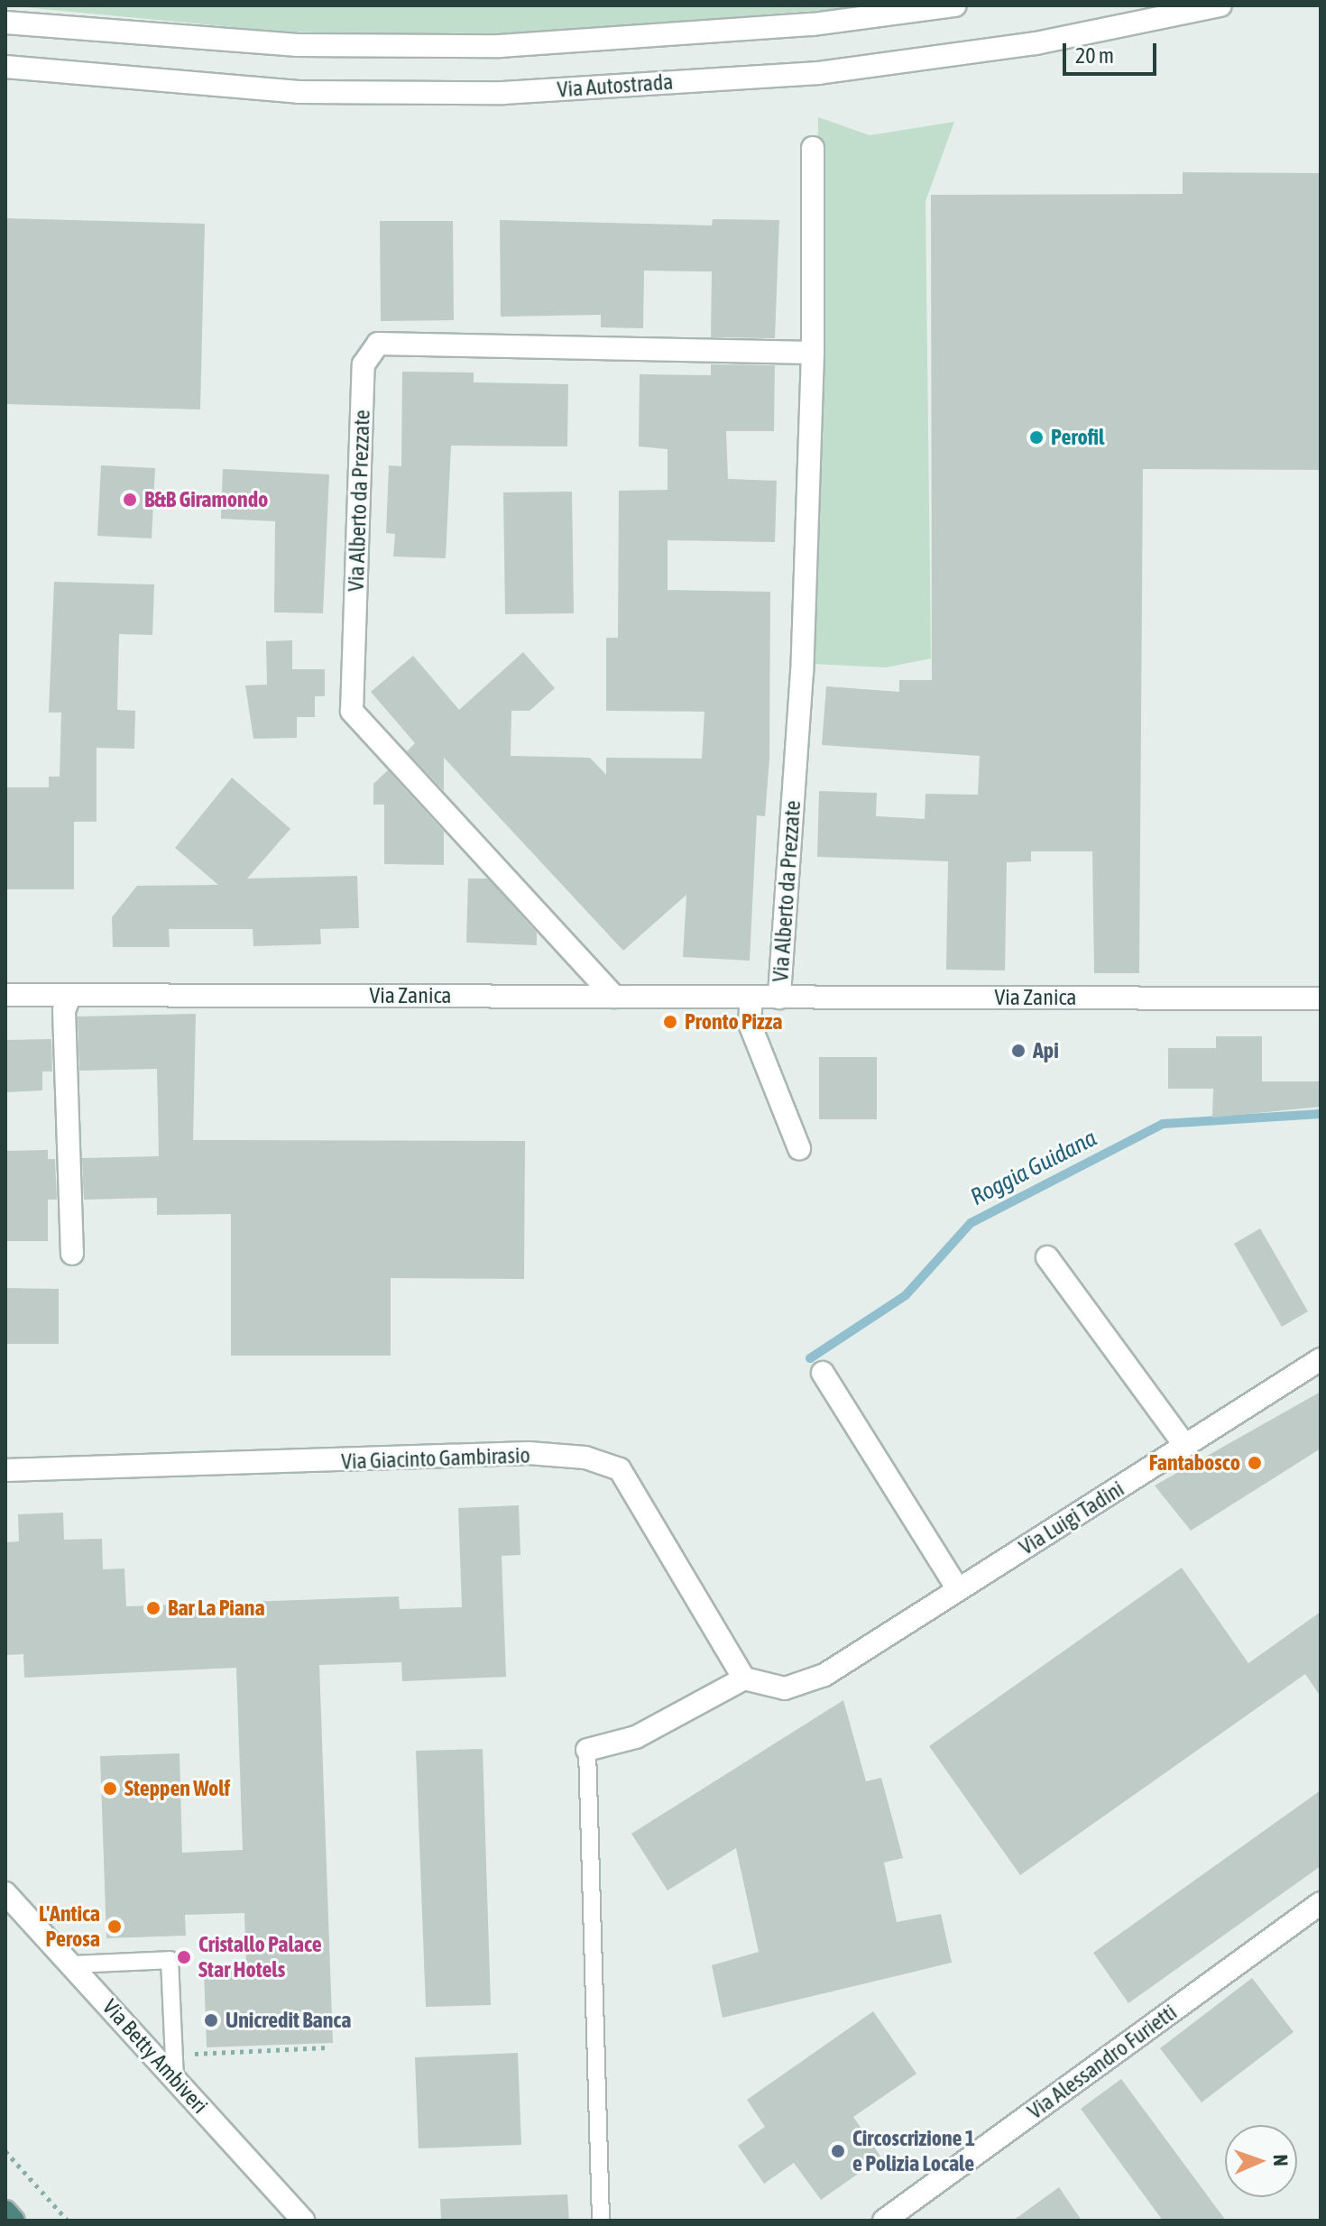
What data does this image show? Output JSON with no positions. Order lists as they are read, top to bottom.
{
  "streets": {
    "street": [
      "Via Autostrada",
      "Via Alberto da Prezzate",
      "Via Zanica",
      "Via Giacinto Gambirasio",
      "Via Luigi Tadini",
      "Via Betty Ambiveri",
      "Via Alessandro Furietti"
    ]
  },
  "crossings": [
    ["Via Alberto da Prezzate", "Via Zanica"],
    ["Via Giacinto Gambirasio", "Via Luigi Tadini"]
  ],
  "water": ["Roggia Guidana"],
  "places": [
    "Perofil",
    "B&B Giramondo",
    "Pronto Pizza",
    "Api",
    "Fantabosco",
    "Bar La Piana",
    "Steppen Wolf",
    "L'Antica Perosa",
    "Cristallo Palace Star Hotels",
    "Unicredit Banca",
    "Circoscrizione 1 e Polizia Locale"
  ],
  "scale_bar": "20 m",
  "north": "right"
}
